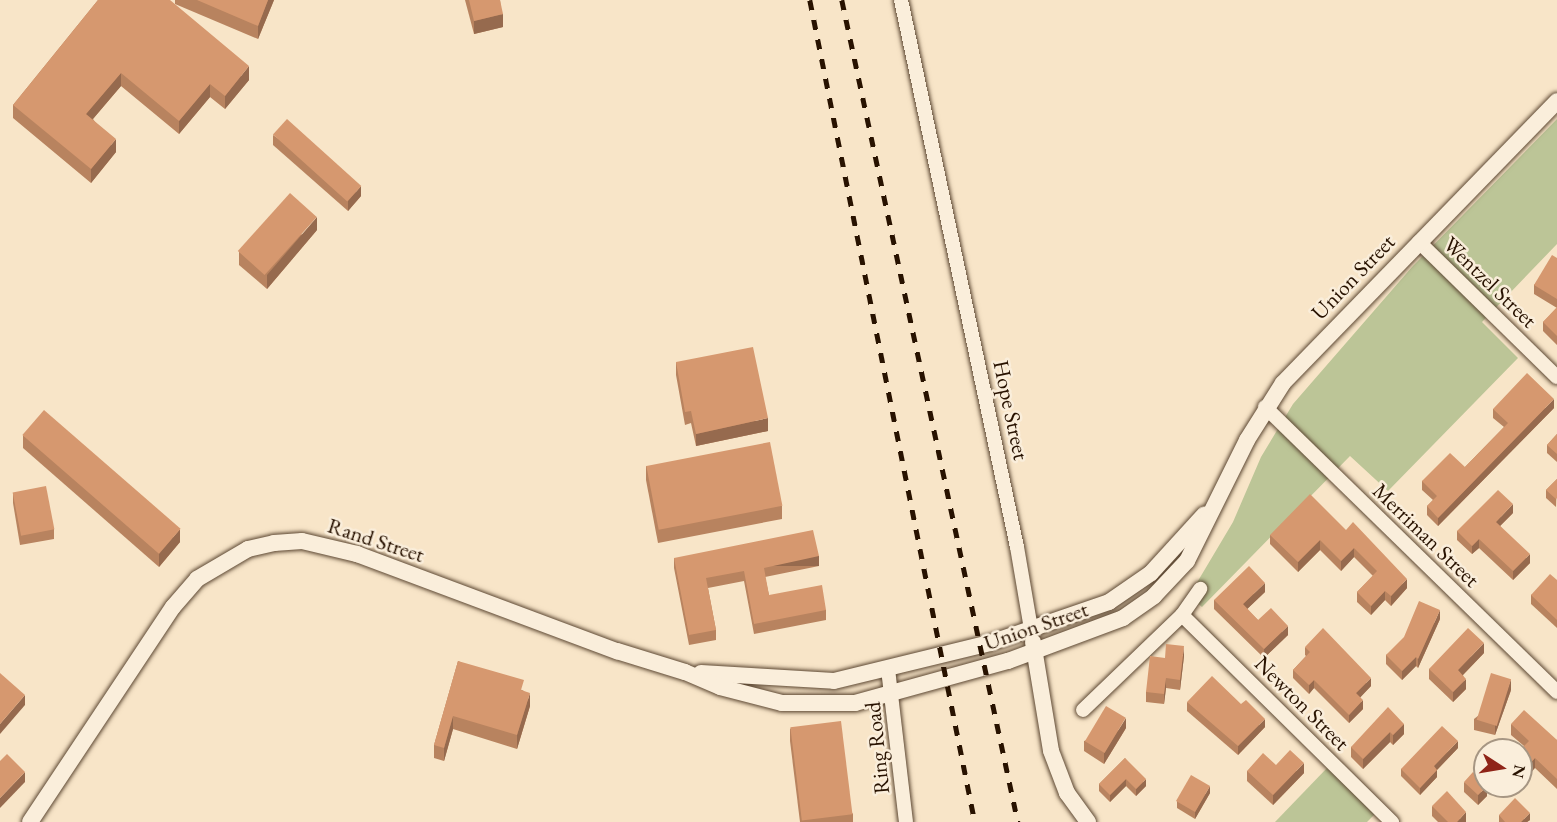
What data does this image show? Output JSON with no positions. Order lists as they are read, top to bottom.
{
  "streets": {
    "street": [
      "Union Street",
      "Wentzel Street",
      "Hope Street",
      "Merriman Street",
      "Rand Street",
      "Newton Street",
      "Ring Road"
    ]
  },
  "crossings": [
    ["Union Street", "Wentzel Street"],
    ["Union Street", "Hope Street"],
    ["Union Street", "Merriman Street"],
    ["Union Street", "Rand Street"],
    ["Union Street", "Ring Road"],
    ["Rand Street", "Ring Road"]
  ],
  "north": "right"
}
